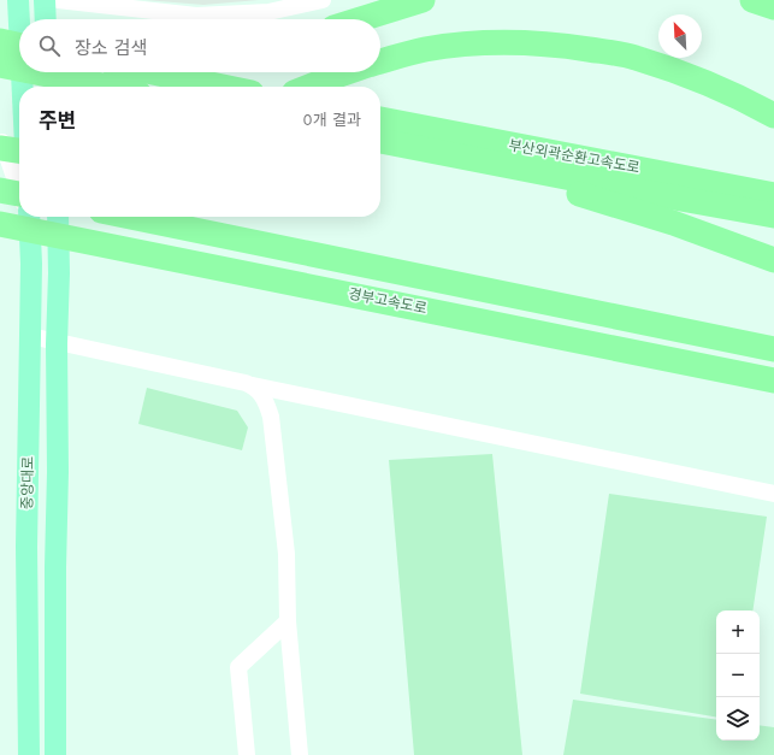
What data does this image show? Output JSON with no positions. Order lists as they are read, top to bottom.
{
  "streets": {
    "highway": ["부산외곽순환고속도로", "경부고속도로"],
    "main road": ["중앙대로"]
  },
  "north": "top left",
  "page": {
    "search": "장소 검색",
    "heading": ["주변", "0개 결과"],
    "map_buttons": ["+", "−"]
  }
}
